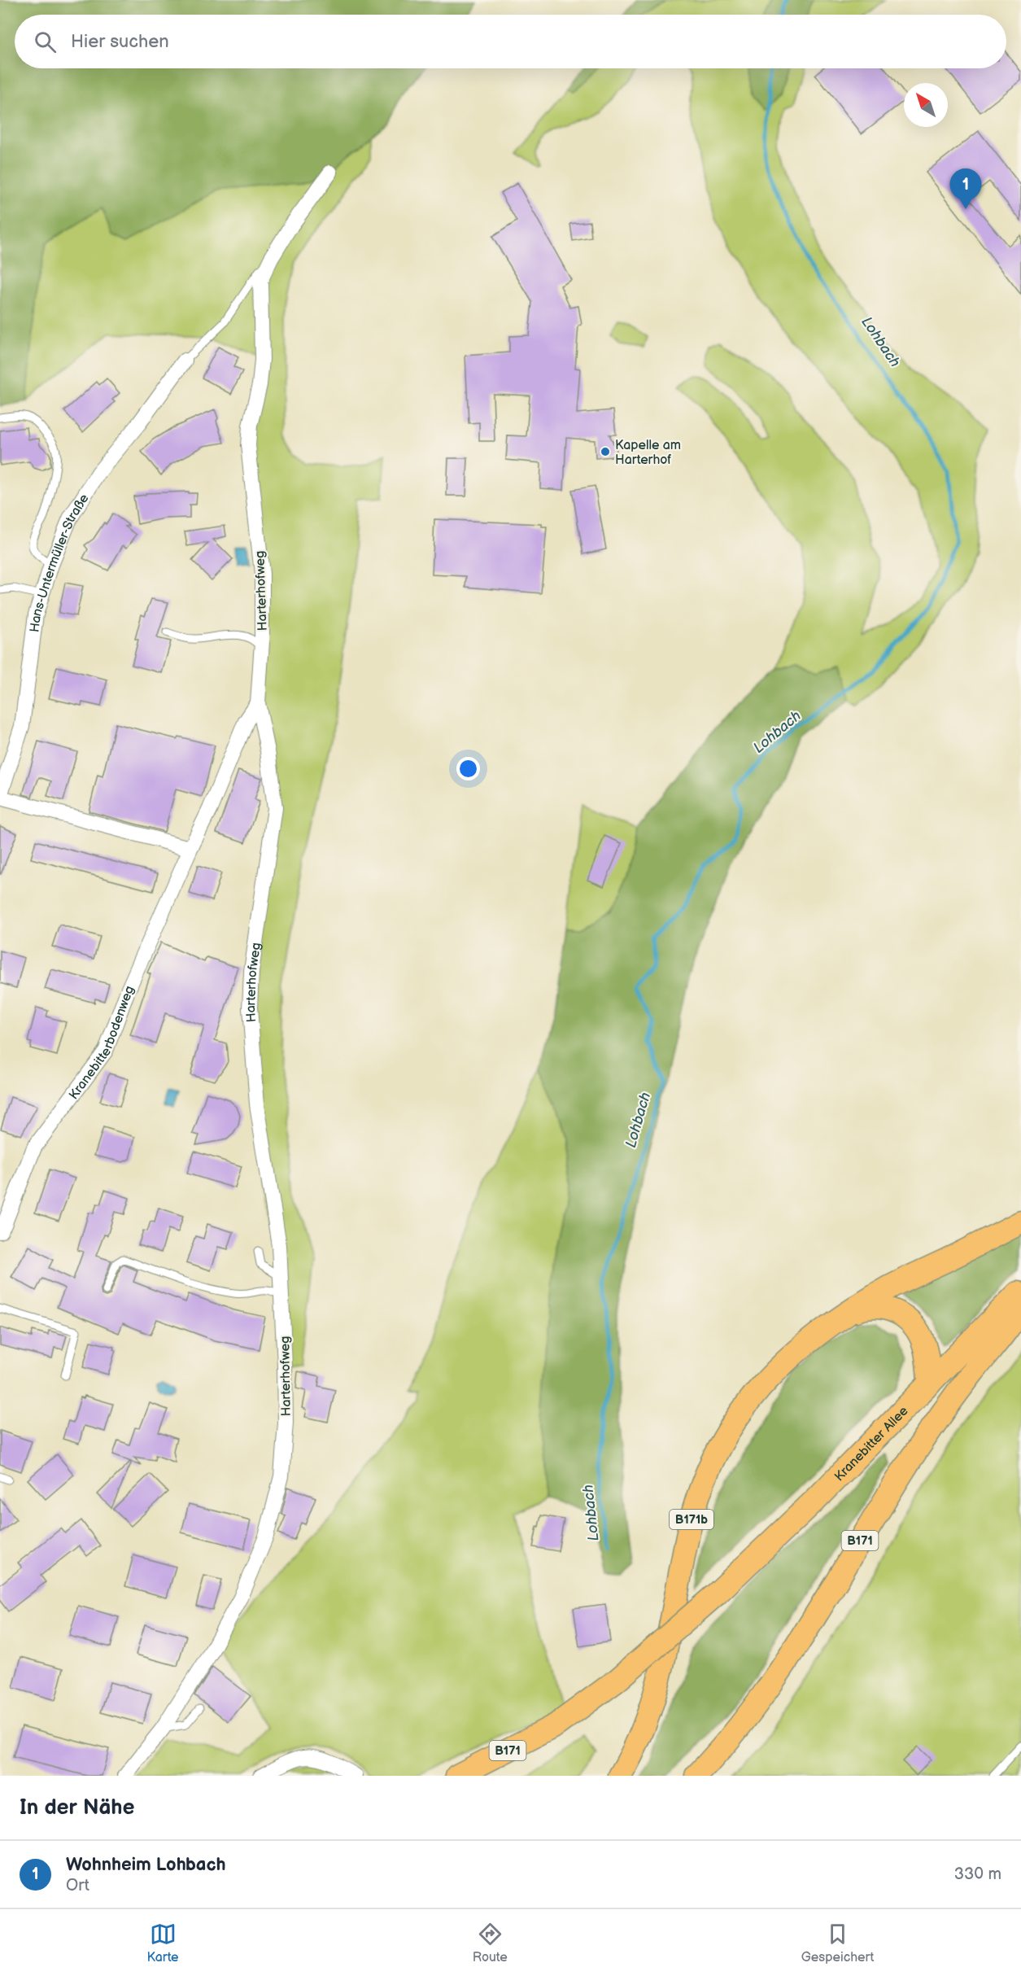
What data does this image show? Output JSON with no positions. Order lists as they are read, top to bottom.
{
  "streets": {
    "main road": ["Kranebitter Allee", "B171b", "B171"],
    "street": ["Hans-Untermüller-Straße", "Harterhofweg", "Kranebitterbodenweg"]
  },
  "crossings": [
    ["Harterhofweg", "Kranebitterbodenweg"],
    ["Kranebitter Allee", "B171b"]
  ],
  "water": ["Lohbach"],
  "places": ["Kapelle am Harterhof"],
  "north": "top left",
  "page": {
    "search": "Hier suchen",
    "pins": "1",
    "heading": "In der Nähe",
    "list": [
      {
        "mark": "1",
        "name": "Wohnheim Lohbach",
        "note": "Ort",
        "value": "330 m"
      }
    ],
    "nav": ["Karte", "Route", "Gespeichert"]
  }
}
